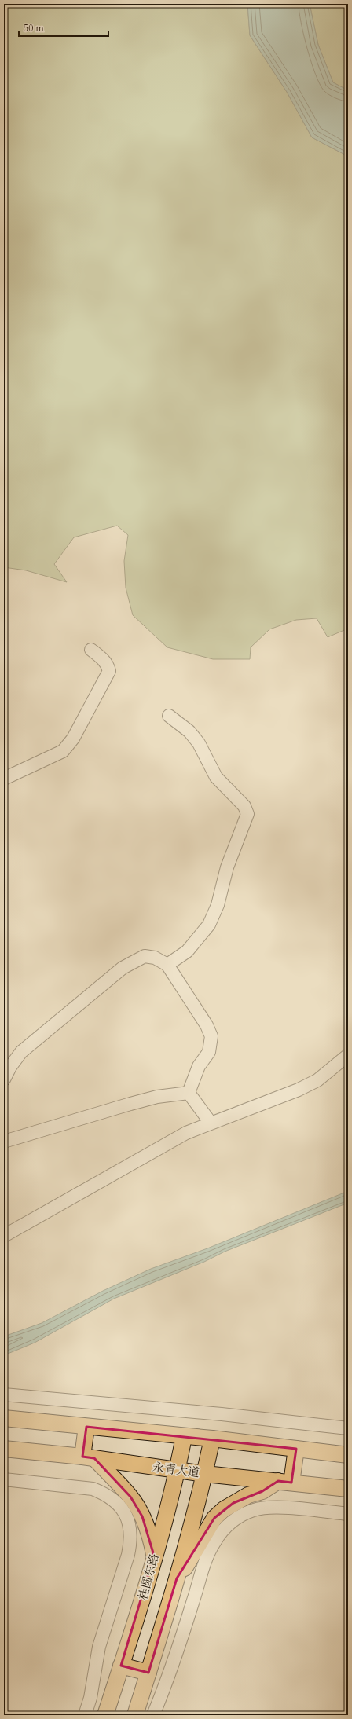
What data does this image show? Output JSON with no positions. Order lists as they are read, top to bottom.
{
  "streets": {
    "main road": ["永青大道", "桂圆东路"]
  },
  "crossings": [
    ["永青大道", "桂圆东路"]
  ],
  "scale_bar": "50 m"
}
